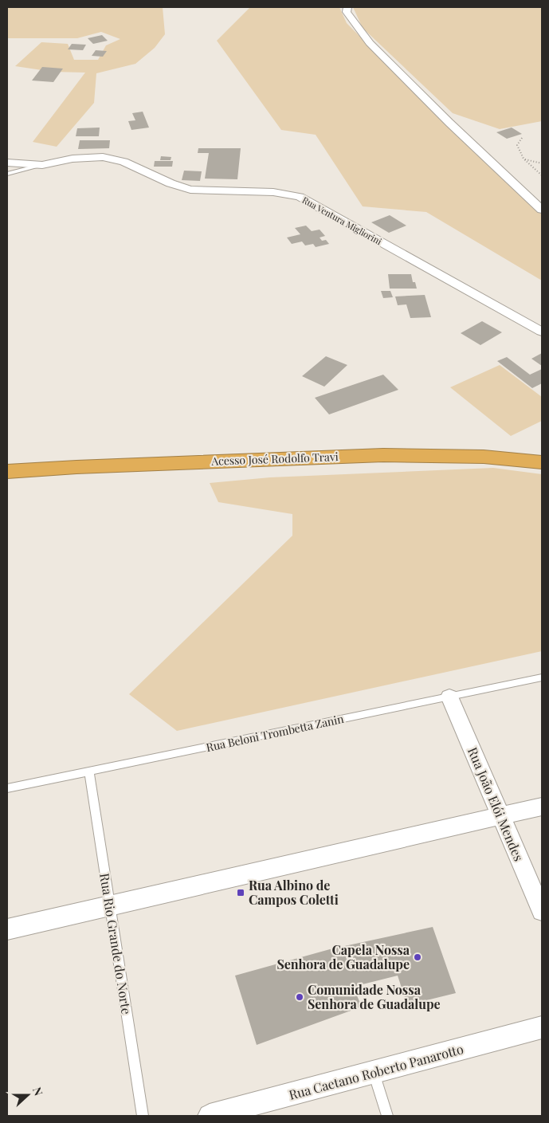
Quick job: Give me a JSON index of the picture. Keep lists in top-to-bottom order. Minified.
{"streets":{"highway":["Acesso José Rodolfo Travi"],"street":["Rua Ventura Migliorini","Rua João Elói Mendes","Rua Caetano Roberto Panarotto"],"lane":["Rua Beloni Trombetta Zanin","Rua Rio Grande do Norte"]},"crossings":[["Rua Beloni Trombetta Zanin","Rua João Elói Mendes"],["Rua Beloni Trombetta Zanin","Rua Rio Grande do Norte"]],"places":{"transit":["Rua Albino de Campos Coletti"],"other":["Capela Nossa Senhora de Guadalupe","Comunidade Nossa Senhora de Guadalupe"]},"north":"right"}
